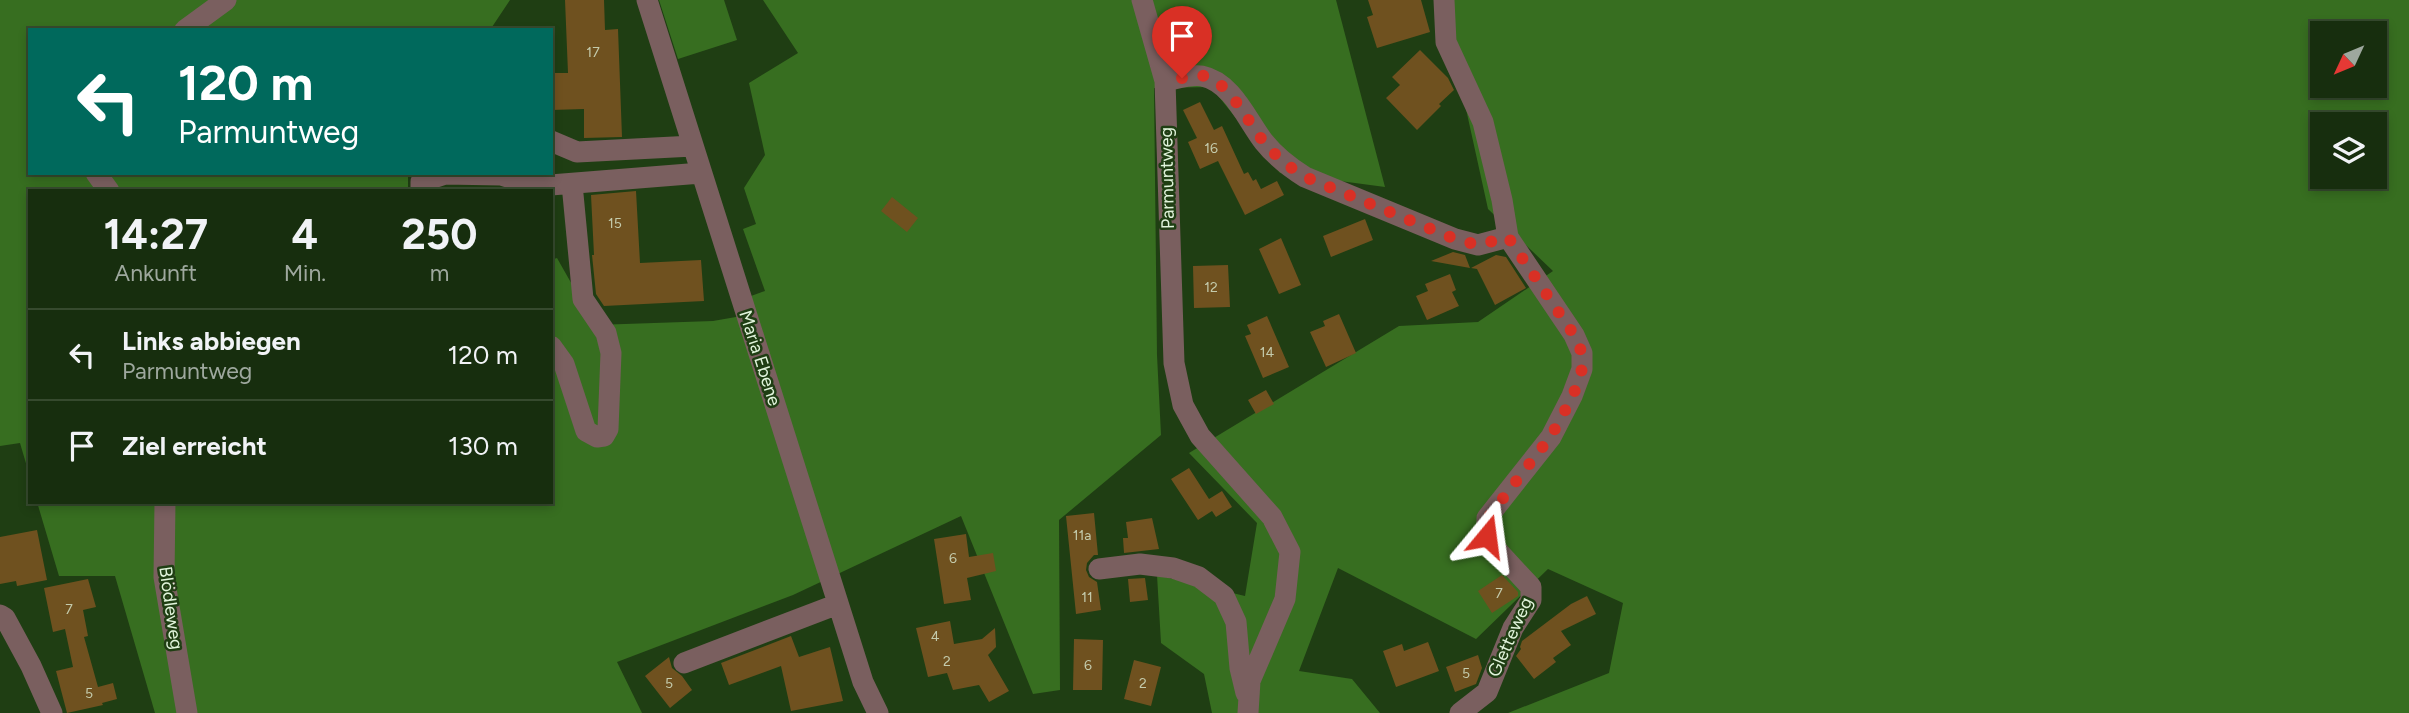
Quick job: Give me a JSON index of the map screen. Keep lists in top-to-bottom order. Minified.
{"streets":{"street":["Parmuntweg","Maria Ebene","Blödleweg","Gletteweg"]},"house_numbers":["17","16","15","12","14","11a","6","7","11","7","4","2","6","5","5","2","5"],"north":"bottom left","page":{"turn":["120 m","Parmuntweg"],"eta":["14:27","Ankunft","4","Min.","250","m"],"list":[{"name":"Links abbiegen","note":"Parmuntweg","value":"120 m"},{"name":"Ziel erreicht","value":"130 m"}]}}
